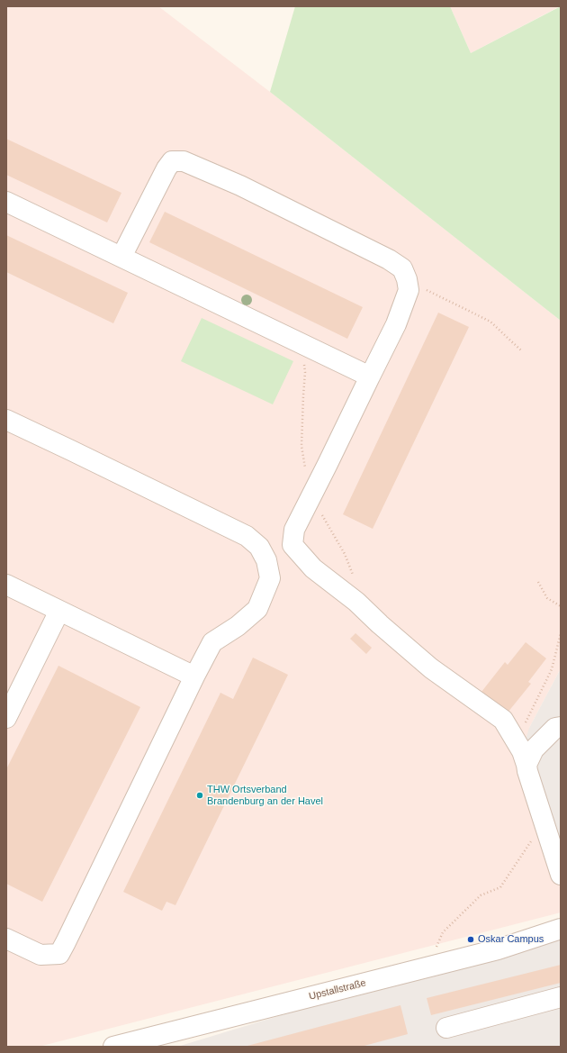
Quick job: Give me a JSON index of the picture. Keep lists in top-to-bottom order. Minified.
{"streets":{"street":["Upstallstraße"]},"places":["THW Ortsverband Brandenburg an der Havel","Oskar Campus"]}
